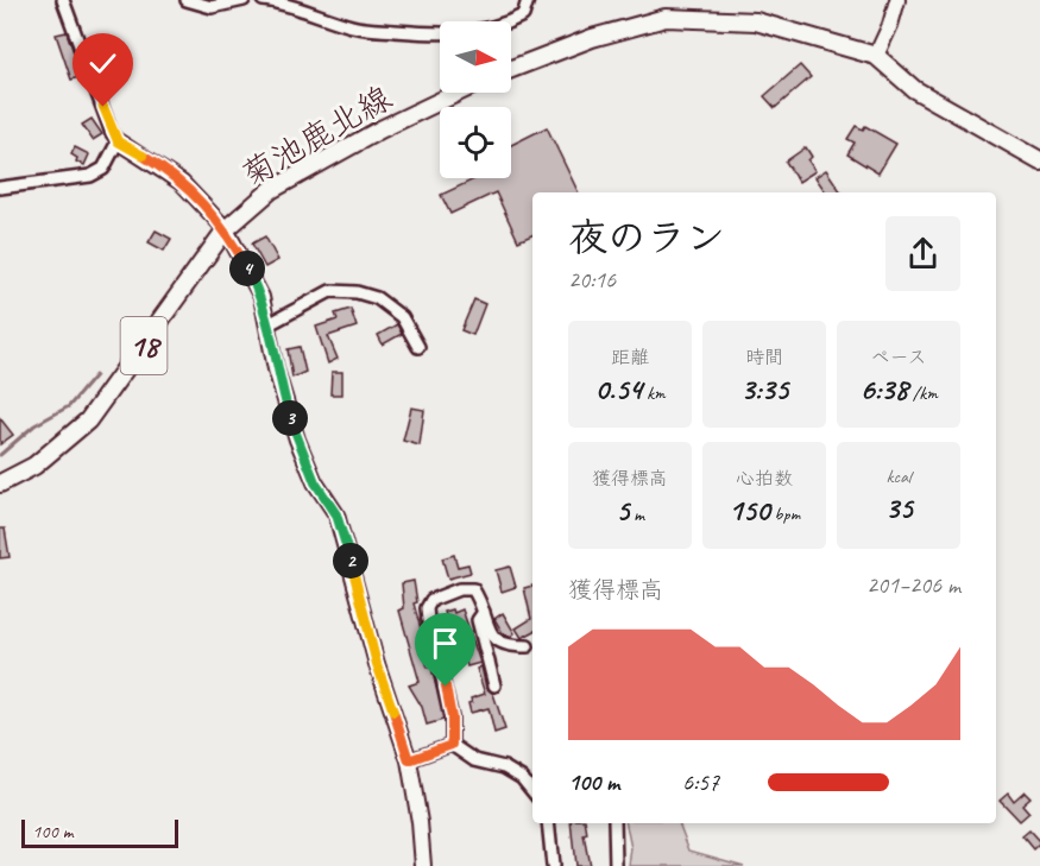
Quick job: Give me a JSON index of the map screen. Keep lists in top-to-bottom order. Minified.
{"streets":{"main road":["菊池鹿北線","18"]},"scale_bar":"100 m","north":"right","page":{"heading":["夜のラン","20:16"],"pins":["4","3","2"],"stats":[["距離","0.54 km"],["時間","3:35"],["ペース","6:38 /km"],["獲得標高","5 m"],["心拍数","150 bpm"],["kcal","35"]],"chart":["獲得標高","201–206 m"],"list":[{"name":"100 m","note":"6:57"}],"scale":"100 m"}}
